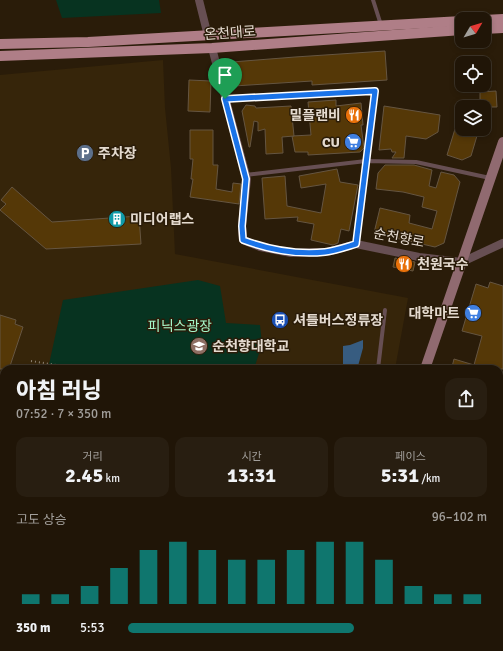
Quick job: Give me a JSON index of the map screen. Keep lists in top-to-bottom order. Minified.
{"streets":{"main road":["온천대로"],"street":["순천향로"]},"crossings":[["온천대로","순천향로"]],"parks":["피닉스광장"],"places":{"restaurant":["밀플랜비","천원국수"],"supermarket":["CU","대학마트"],"parking":["주차장"],"building":["미디어랩스"],"bus stop":["셔틀버스정류장"],"school or university":["순천향대학교"]},"north":"top right","page":{"heading":["아침 러닝","07:52 · 7 × 350 m"],"stats":[["거리","2.45 km"],["시간","13:31"],["페이스","5:31 /km"]],"chart":["고도 상승","96–102 m"],"list":[{"name":"350 m","note":"5:53"}]}}
